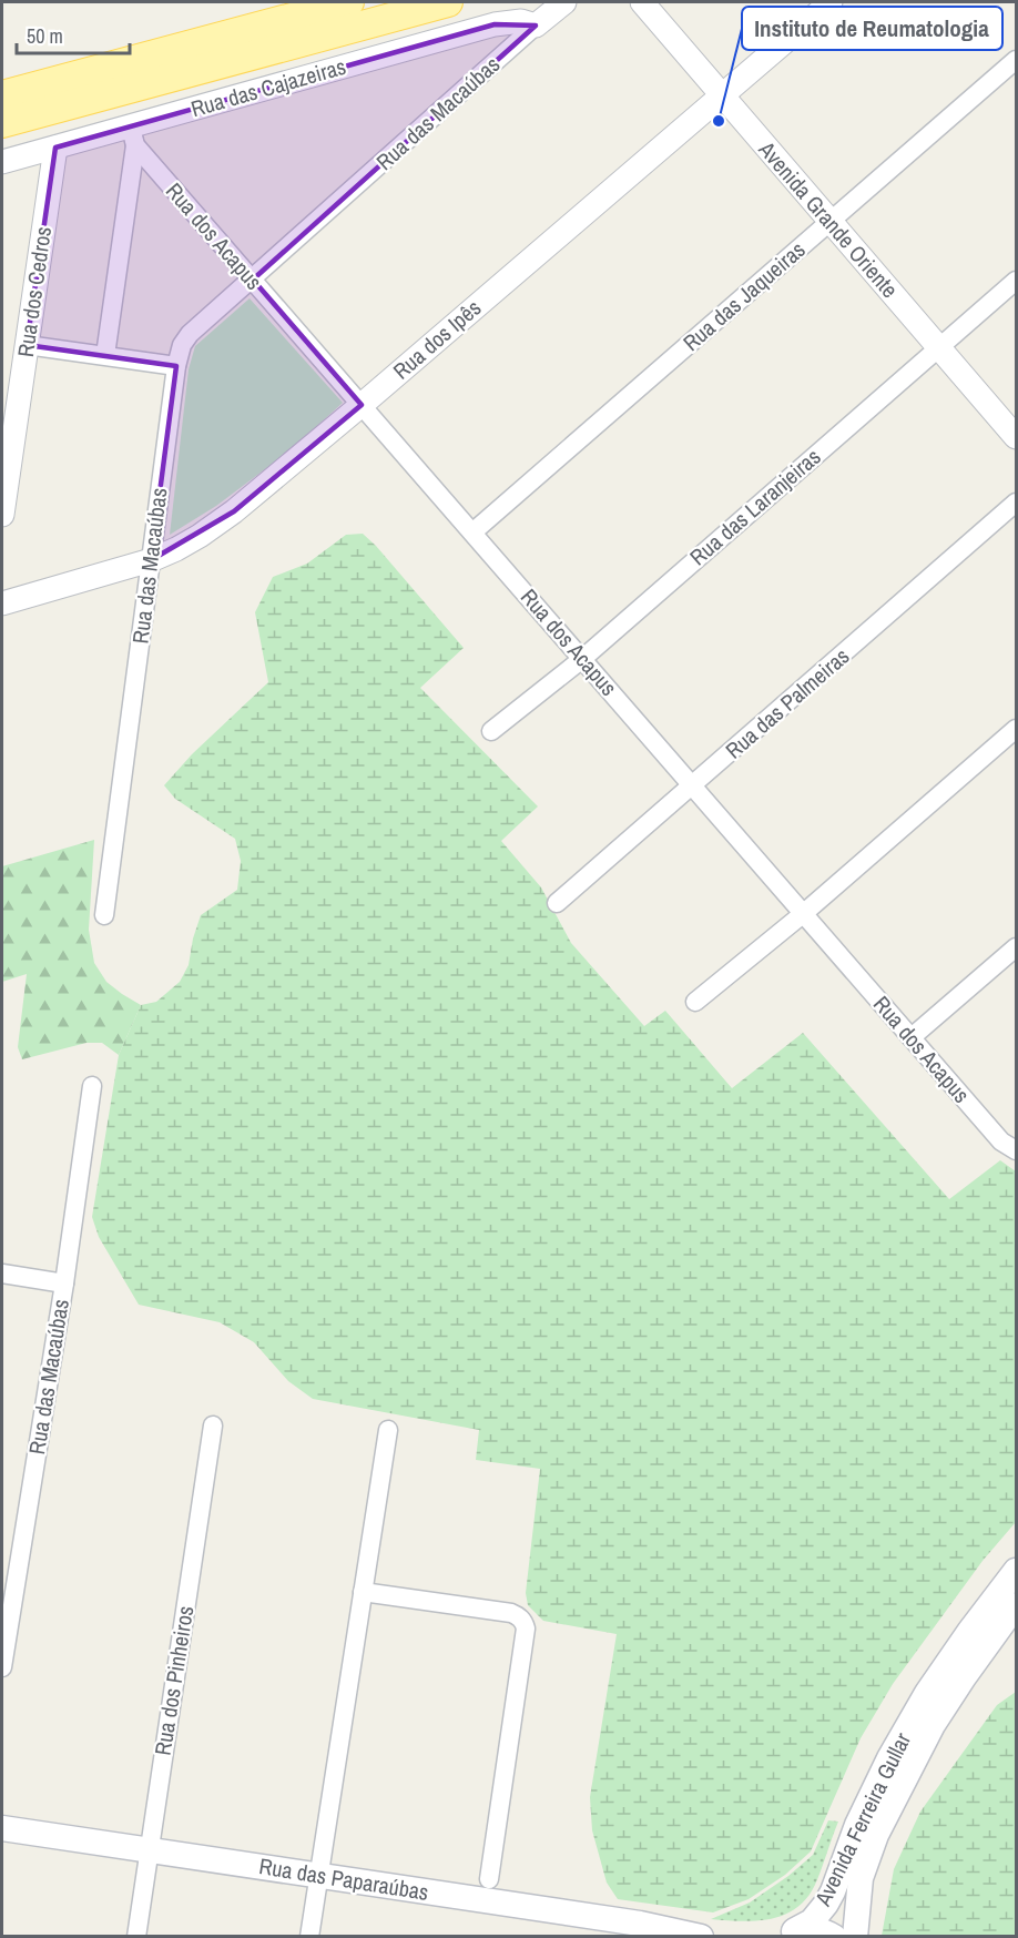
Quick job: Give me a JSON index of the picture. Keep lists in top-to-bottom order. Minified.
{"streets":{"main road":["Avenida Ferreira Gullar","Rua das Paparaúbas"],"street":["Rua das Cajazeiras","Rua das Macaúbas","Avenida Grande Oriente","Rua dos Acapus","Rua dos Cedros","Rua das Jaqueiras","Rua dos Ipês","Rua das Laranjeiras","Rua das Palmeiras","Rua dos Pinheiros"]},"crossings":[["Rua das Cajazeiras","Rua das Macaúbas"],["Rua das Cajazeiras","Rua dos Acapus"],["Rua das Cajazeiras","Rua dos Cedros"],["Rua das Macaúbas","Rua dos Acapus"],["Rua das Macaúbas","Rua dos Ipês"],["Avenida Grande Oriente","Rua das Jaqueiras"],["Avenida Grande Oriente","Rua dos Ipês"],["Avenida Grande Oriente","Rua das Laranjeiras"],["Rua dos Acapus","Rua das Jaqueiras"],["Rua dos Acapus","Rua dos Ipês"],["Rua dos Acapus","Rua das Laranjeiras"],["Rua dos Acapus","Rua das Palmeiras"],["Rua dos Pinheiros","Rua das Paparaúbas"]],"places":["Instituto de Reumatologia"],"scale_bar":"50 m"}
